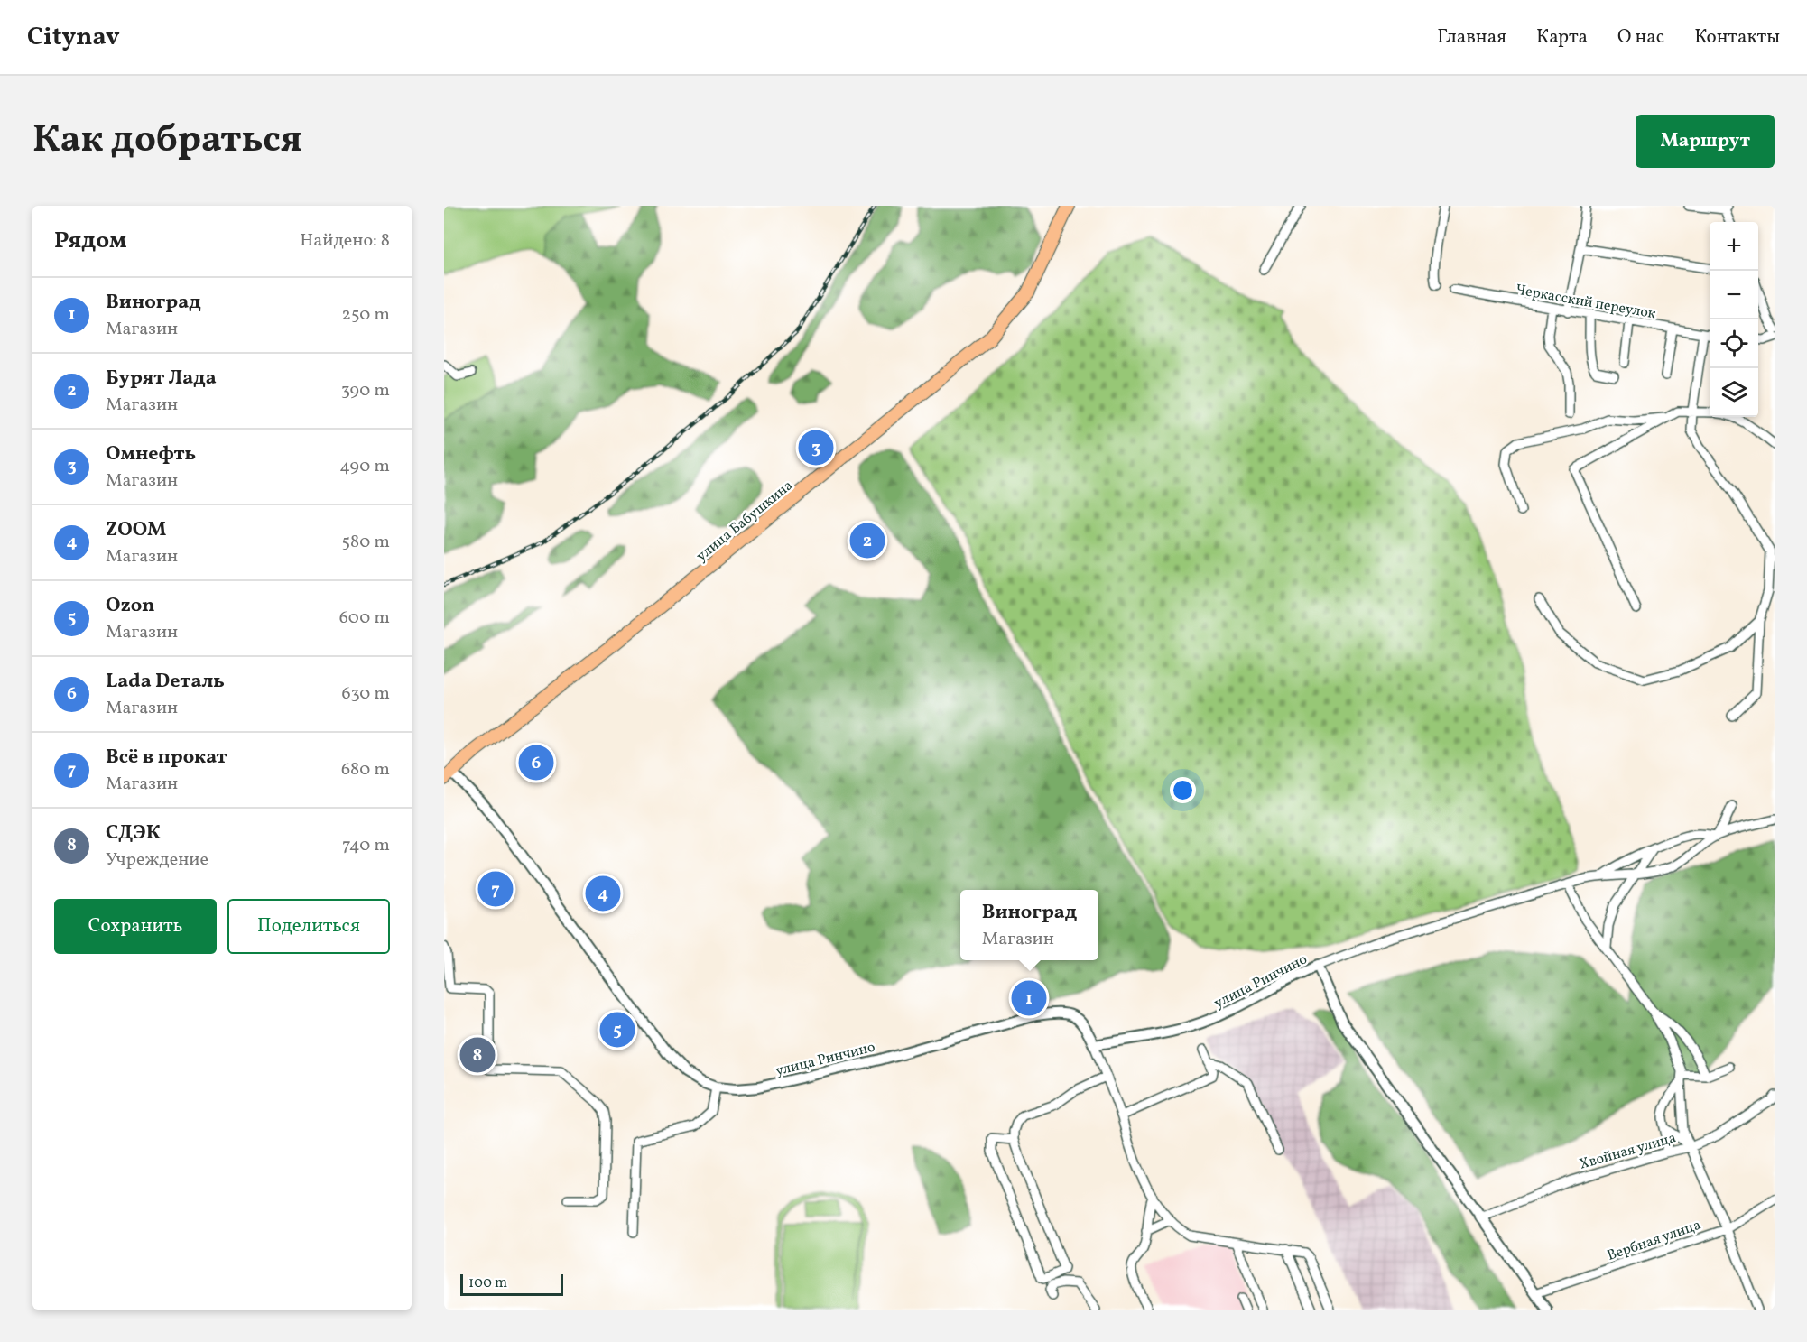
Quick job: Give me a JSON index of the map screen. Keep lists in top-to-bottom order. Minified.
{"streets":{"main road":["улица Бабушкина"],"street":["Черкасский переулок","улица Ринчино","Хвойная улица","Вербная улица"]},"crossings":[["улица Бабушкина","улица Ринчино"],["улица Ринчино","Хвойная улица"],["улица Ринчино","Вербная улица"]],"scale_bar":"100 m","page":{"header":"Citynav","nav":["Главная","Карта","О нас","Контакты"],"title":"Как добраться","buttons":["Маршрут",["Сохранить","Поделиться"]],"heading":["Рядом","Найдено: 8"],"map_buttons":["+","−"],"list":[{"mark":"1","name":"Виноград","note":"Магазин","value":"250 m"},{"mark":"2","name":"Бурят Лада","note":"Магазин","value":"390 m"},{"mark":"3","name":"Омнефть","note":"Магазин","value":"490 m"},{"mark":"4","name":"ZOOM","note":"Магазин","value":"580 m"},{"mark":"5","name":"Ozon","note":"Магазин","value":"600 m"},{"mark":"6","name":"Lada Dеталь","note":"Магазин","value":"630 m"},{"mark":"7","name":"Всё в прокат","note":"Магазин","value":"680 m"},{"mark":"8","name":"СДЭК","note":"Учреждение","value":"740 m"}],"pins":["3","2","6","7","4","1","5","8"],"popup":["Виноград","Магазин"],"scale":"100 m"}}
